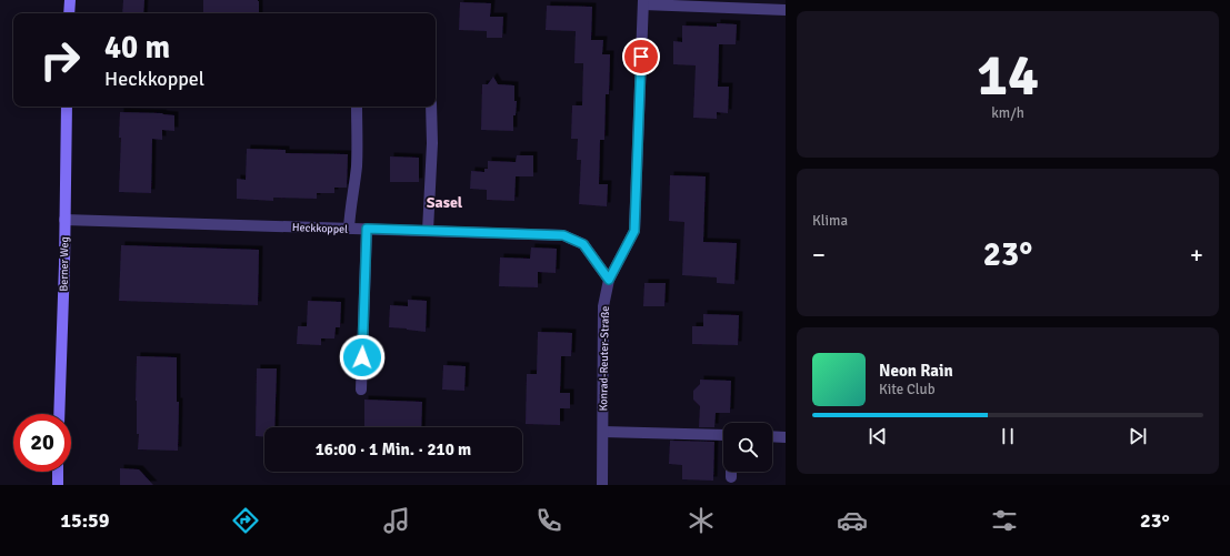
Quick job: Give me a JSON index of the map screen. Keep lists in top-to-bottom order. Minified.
{"streets":{"street":["Heckkoppel","Berner Weg","Konrad-Reuter-Straße"]},"crossings":[["Heckkoppel","Berner Weg"],["Heckkoppel","Konrad-Reuter-Straße"]],"districts":["Sasel"],"page":{"tile":[["14","km/h"],"Klima"],"turn":["40 m","Heckkoppel"],"heat":["−","23°","+"],"song":["Neon Rain","Kite Club"],"limit":"20","trip":"16:00 · 1 Min. · 210 m","tabs":["15:59","23°"]}}
